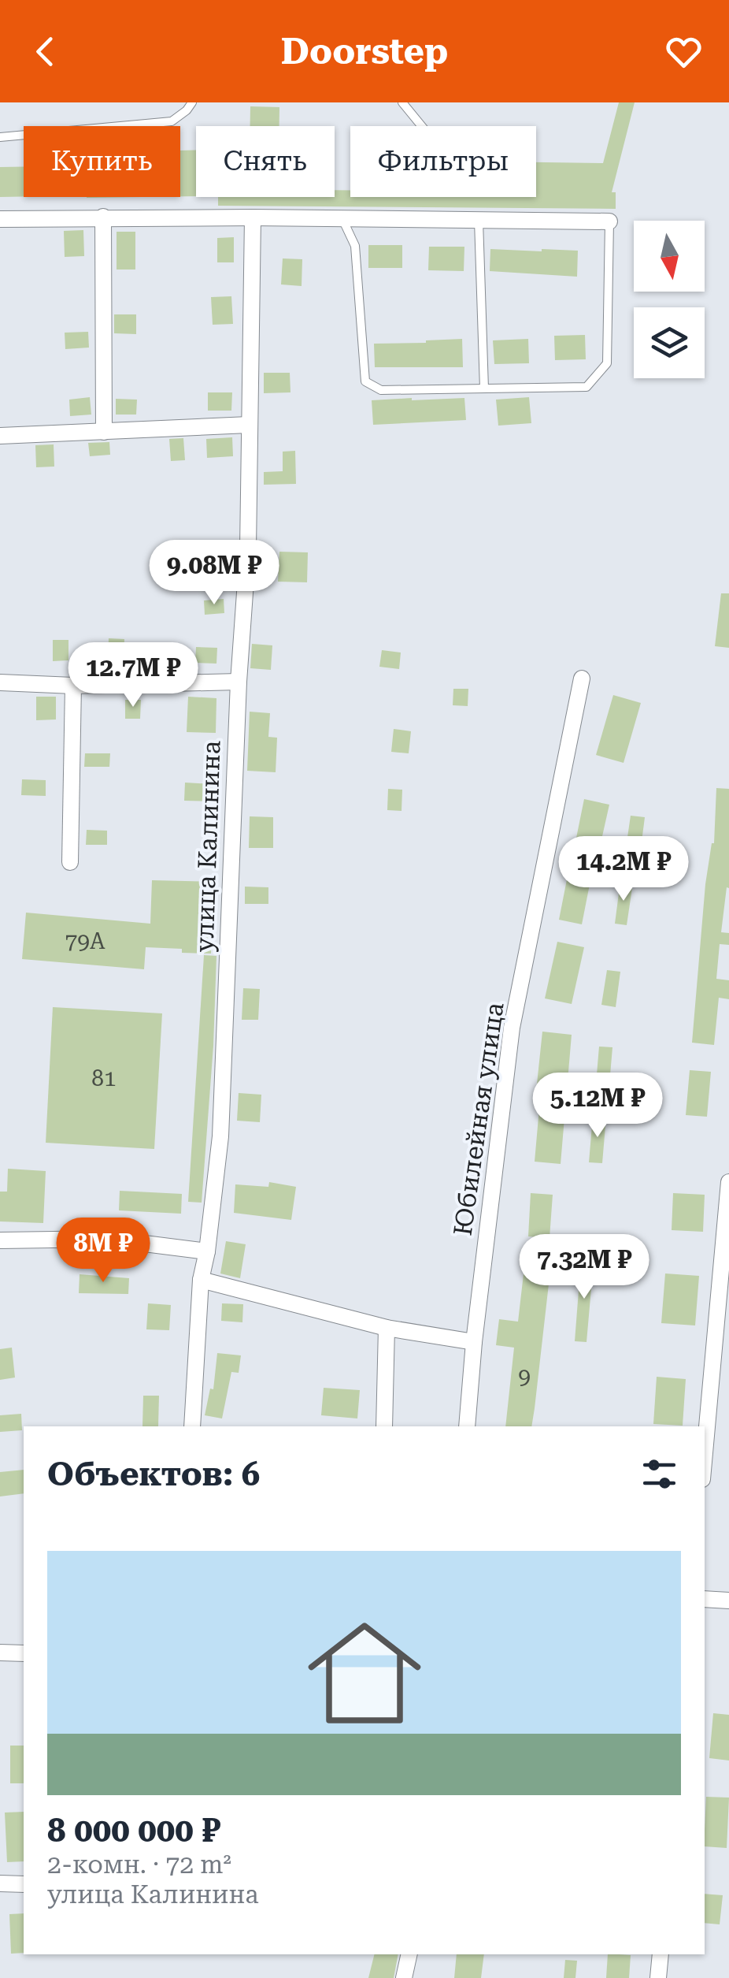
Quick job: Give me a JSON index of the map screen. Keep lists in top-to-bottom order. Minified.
{"streets":{"street":["улица Калинина","Юбилейная улица"]},"house_numbers":["79А","81","9"],"north":"bottom","page":{"header":"Doorstep","chip":["Купить","Снять","Фильтры"],"price":["9.08M ₽","12.7M ₽","14.2M ₽","5.12M ₽","8M ₽","7.32M ₽"],"heading":"Объектов: 6","list":[{"name":"8 000 000 ₽","note":"2-комн. · 72 m² · улица Калинина"}]}}
